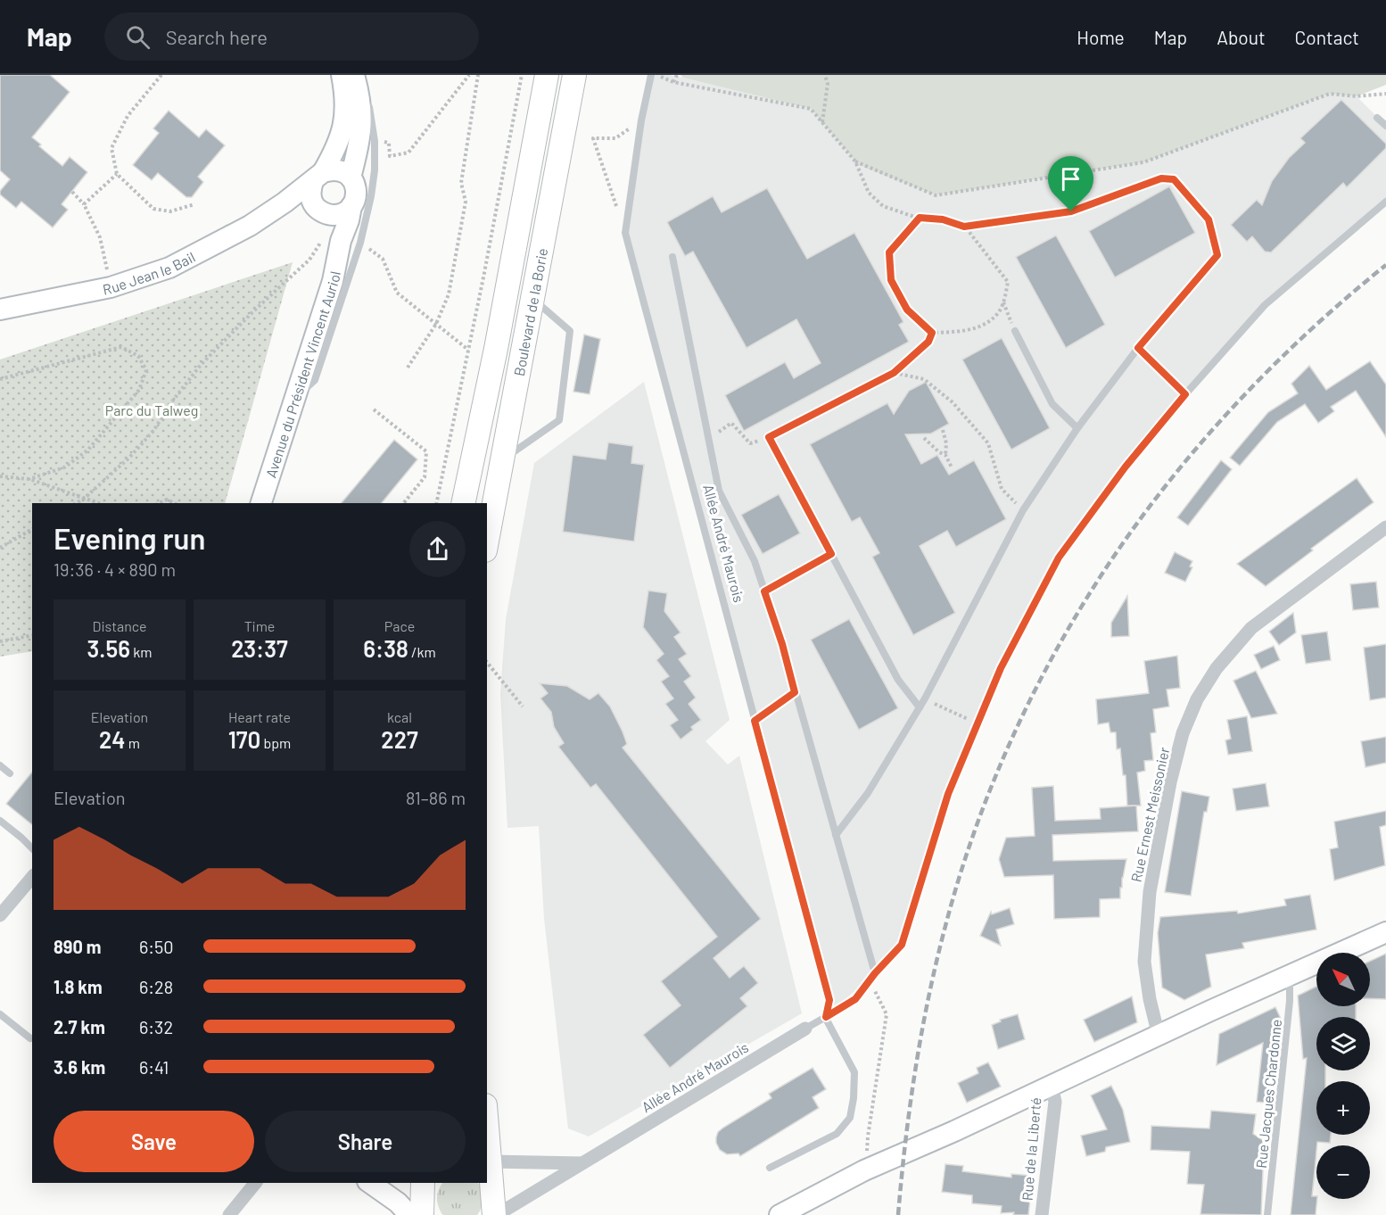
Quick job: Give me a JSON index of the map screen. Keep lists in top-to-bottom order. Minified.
{"streets":{"main road":["Boulevard de la Borie"],"street":["Rue Jean le Bail","Avenue du Président Vincent Auriol","Allée André Maurois","Rue Ernest Meissonier","Rue de la Liberté"],"lane":["Rue Jacques Chardonne"]},"crossings":[["Rue Jean le Bail","Avenue du Président Vincent Auriol"]],"parks":["Parc du Talweg"],"north":"top left","page":{"header":"Map","search":"Search here","nav":["Home","Map","About","Contact"],"heading":["Evening run","19:36 · 4 × 890 m"],"stats":[["Distance","3.56 km"],["Time","23:37"],["Pace","6:38 /km"],["Elevation","24 m"],["Heart rate","170 bpm"],["kcal","227"]],"chart":["Elevation","81–86 m"],"list":[{"name":"890 m","note":"6:50"},{"name":"1.8 km","note":"6:28"},{"name":"2.7 km","note":"6:32"},{"name":"3.6 km","note":"6:41"}],"map_buttons":["+","−"],"buttons":["Save","Share"]}}
